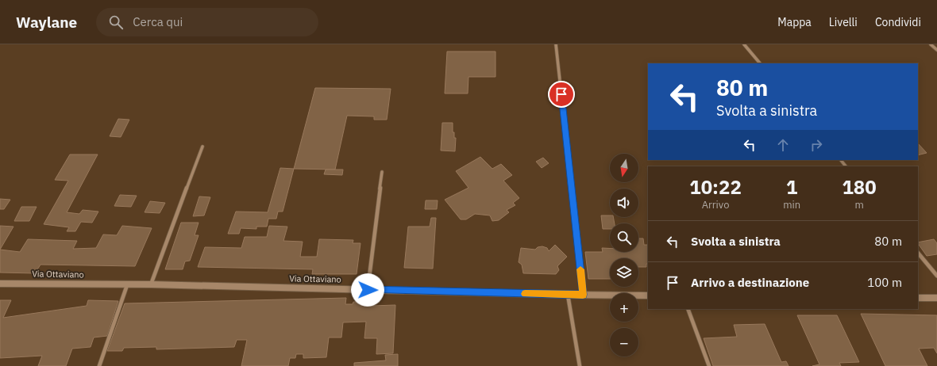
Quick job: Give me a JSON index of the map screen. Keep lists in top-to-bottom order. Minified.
{"streets":{"main road":["Via Ottaviano"]},"north":"bottom","page":{"header":"Waylane","search":"Cerca qui","nav":["Mappa","Livelli","Condividi"],"turn":["80 m","Svolta a sinistra"],"map_buttons":["+","−"],"eta":["10:22","Arrivo","1","min","180","m"],"list":[{"name":"Svolta a sinistra","value":"80 m"},{"name":"Arrivo a destinazione","value":"100 m"}]}}
